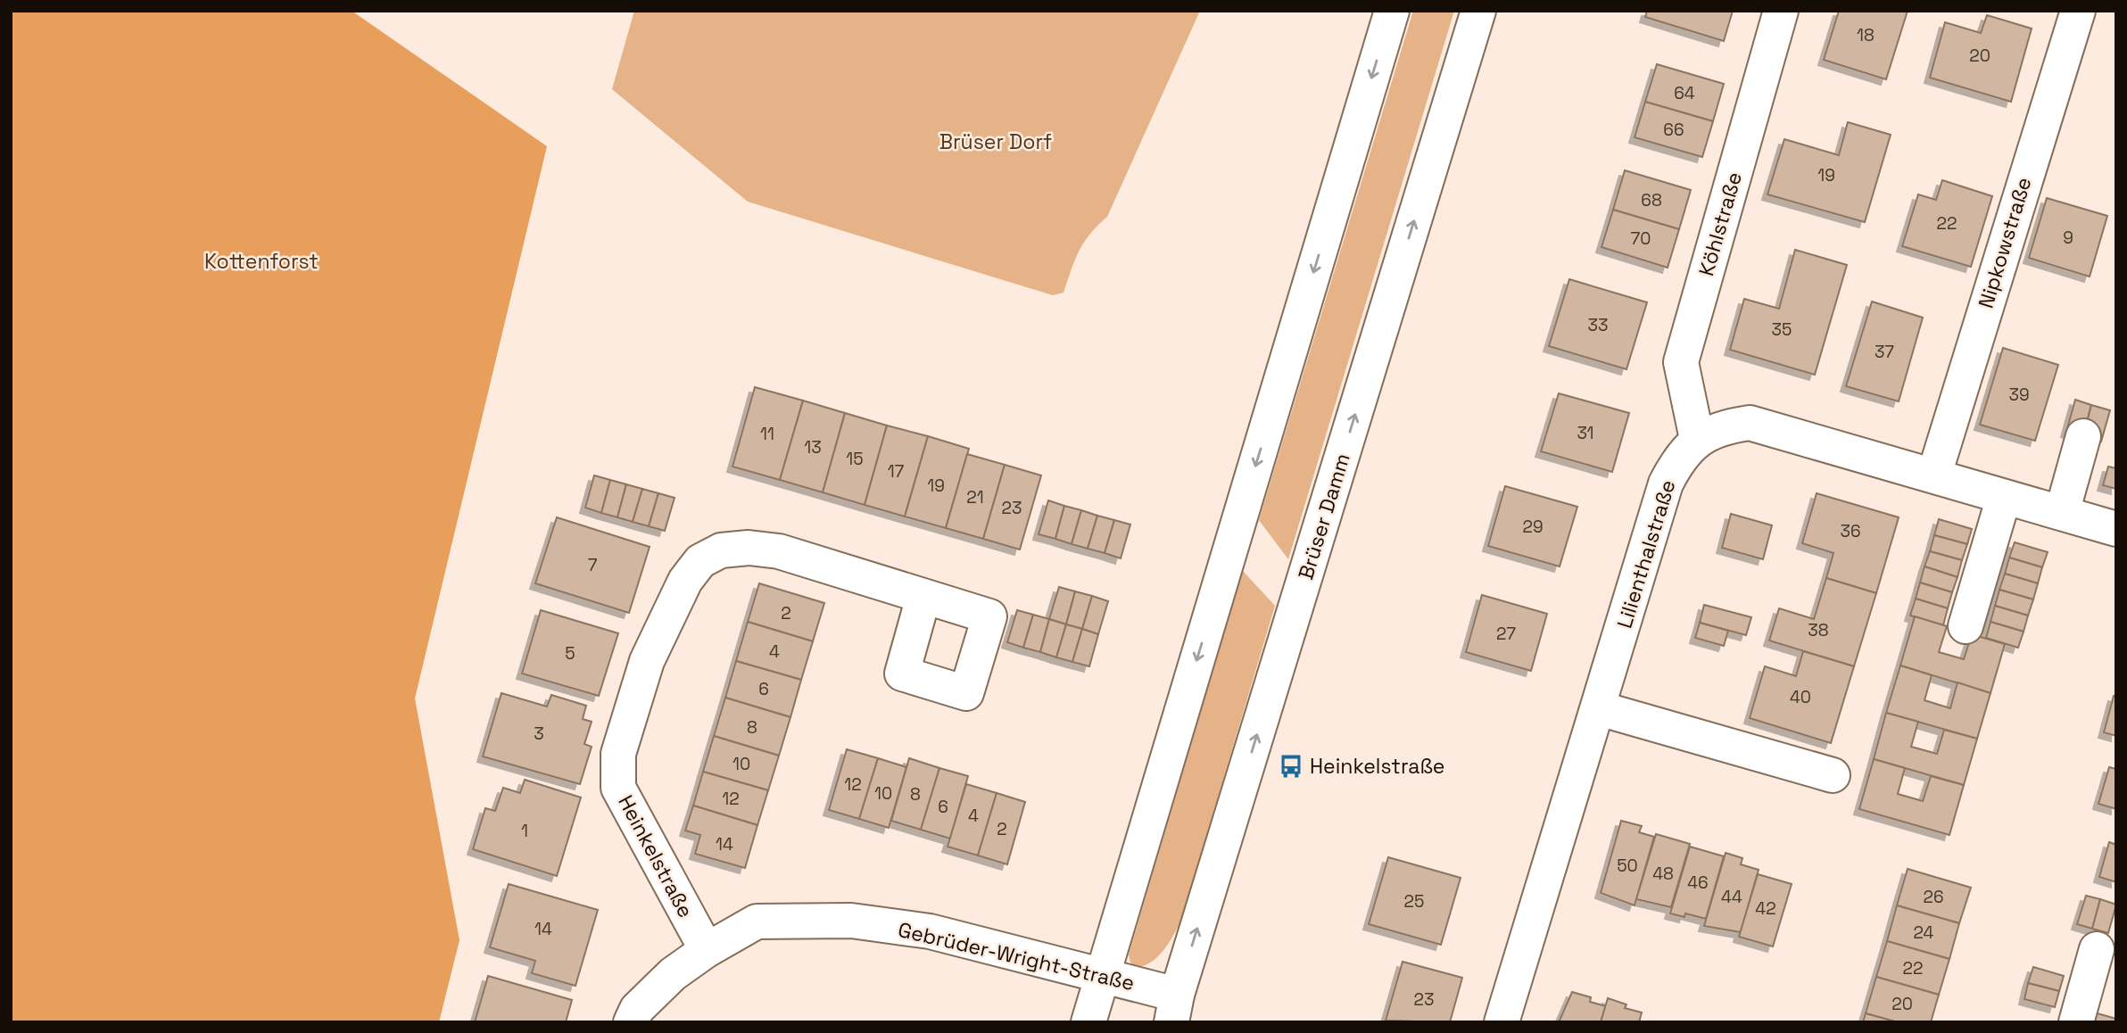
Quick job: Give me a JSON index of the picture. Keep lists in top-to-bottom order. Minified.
{"streets":{"street":["Köhlstraße","Nipkowstraße","Brüser Damm","Lilienthalstraße","Heinkelstraße","Gebrüder-Wright-Straße"]},"crossings":[["Köhlstraße","Lilienthalstraße"],["Nipkowstraße","Lilienthalstraße"],["Brüser Damm","Gebrüder-Wright-Straße"],["Heinkelstraße","Gebrüder-Wright-Straße"]],"parks":["Brüser Dorf","Kottenforst"],"places":{"bus stop":["Heinkelstraße"]},"house_numbers":["18","20","64","66","19","68","22","9","70","33","35","37","39","31","11","13","15","17","19","21","23","29","36","7","2","38","27","4","5","6","40","8","3","10","12","10","8","12","6","4","2","1","14","50","48","46","44","26","25","42","14","24","22","23","20"]}
